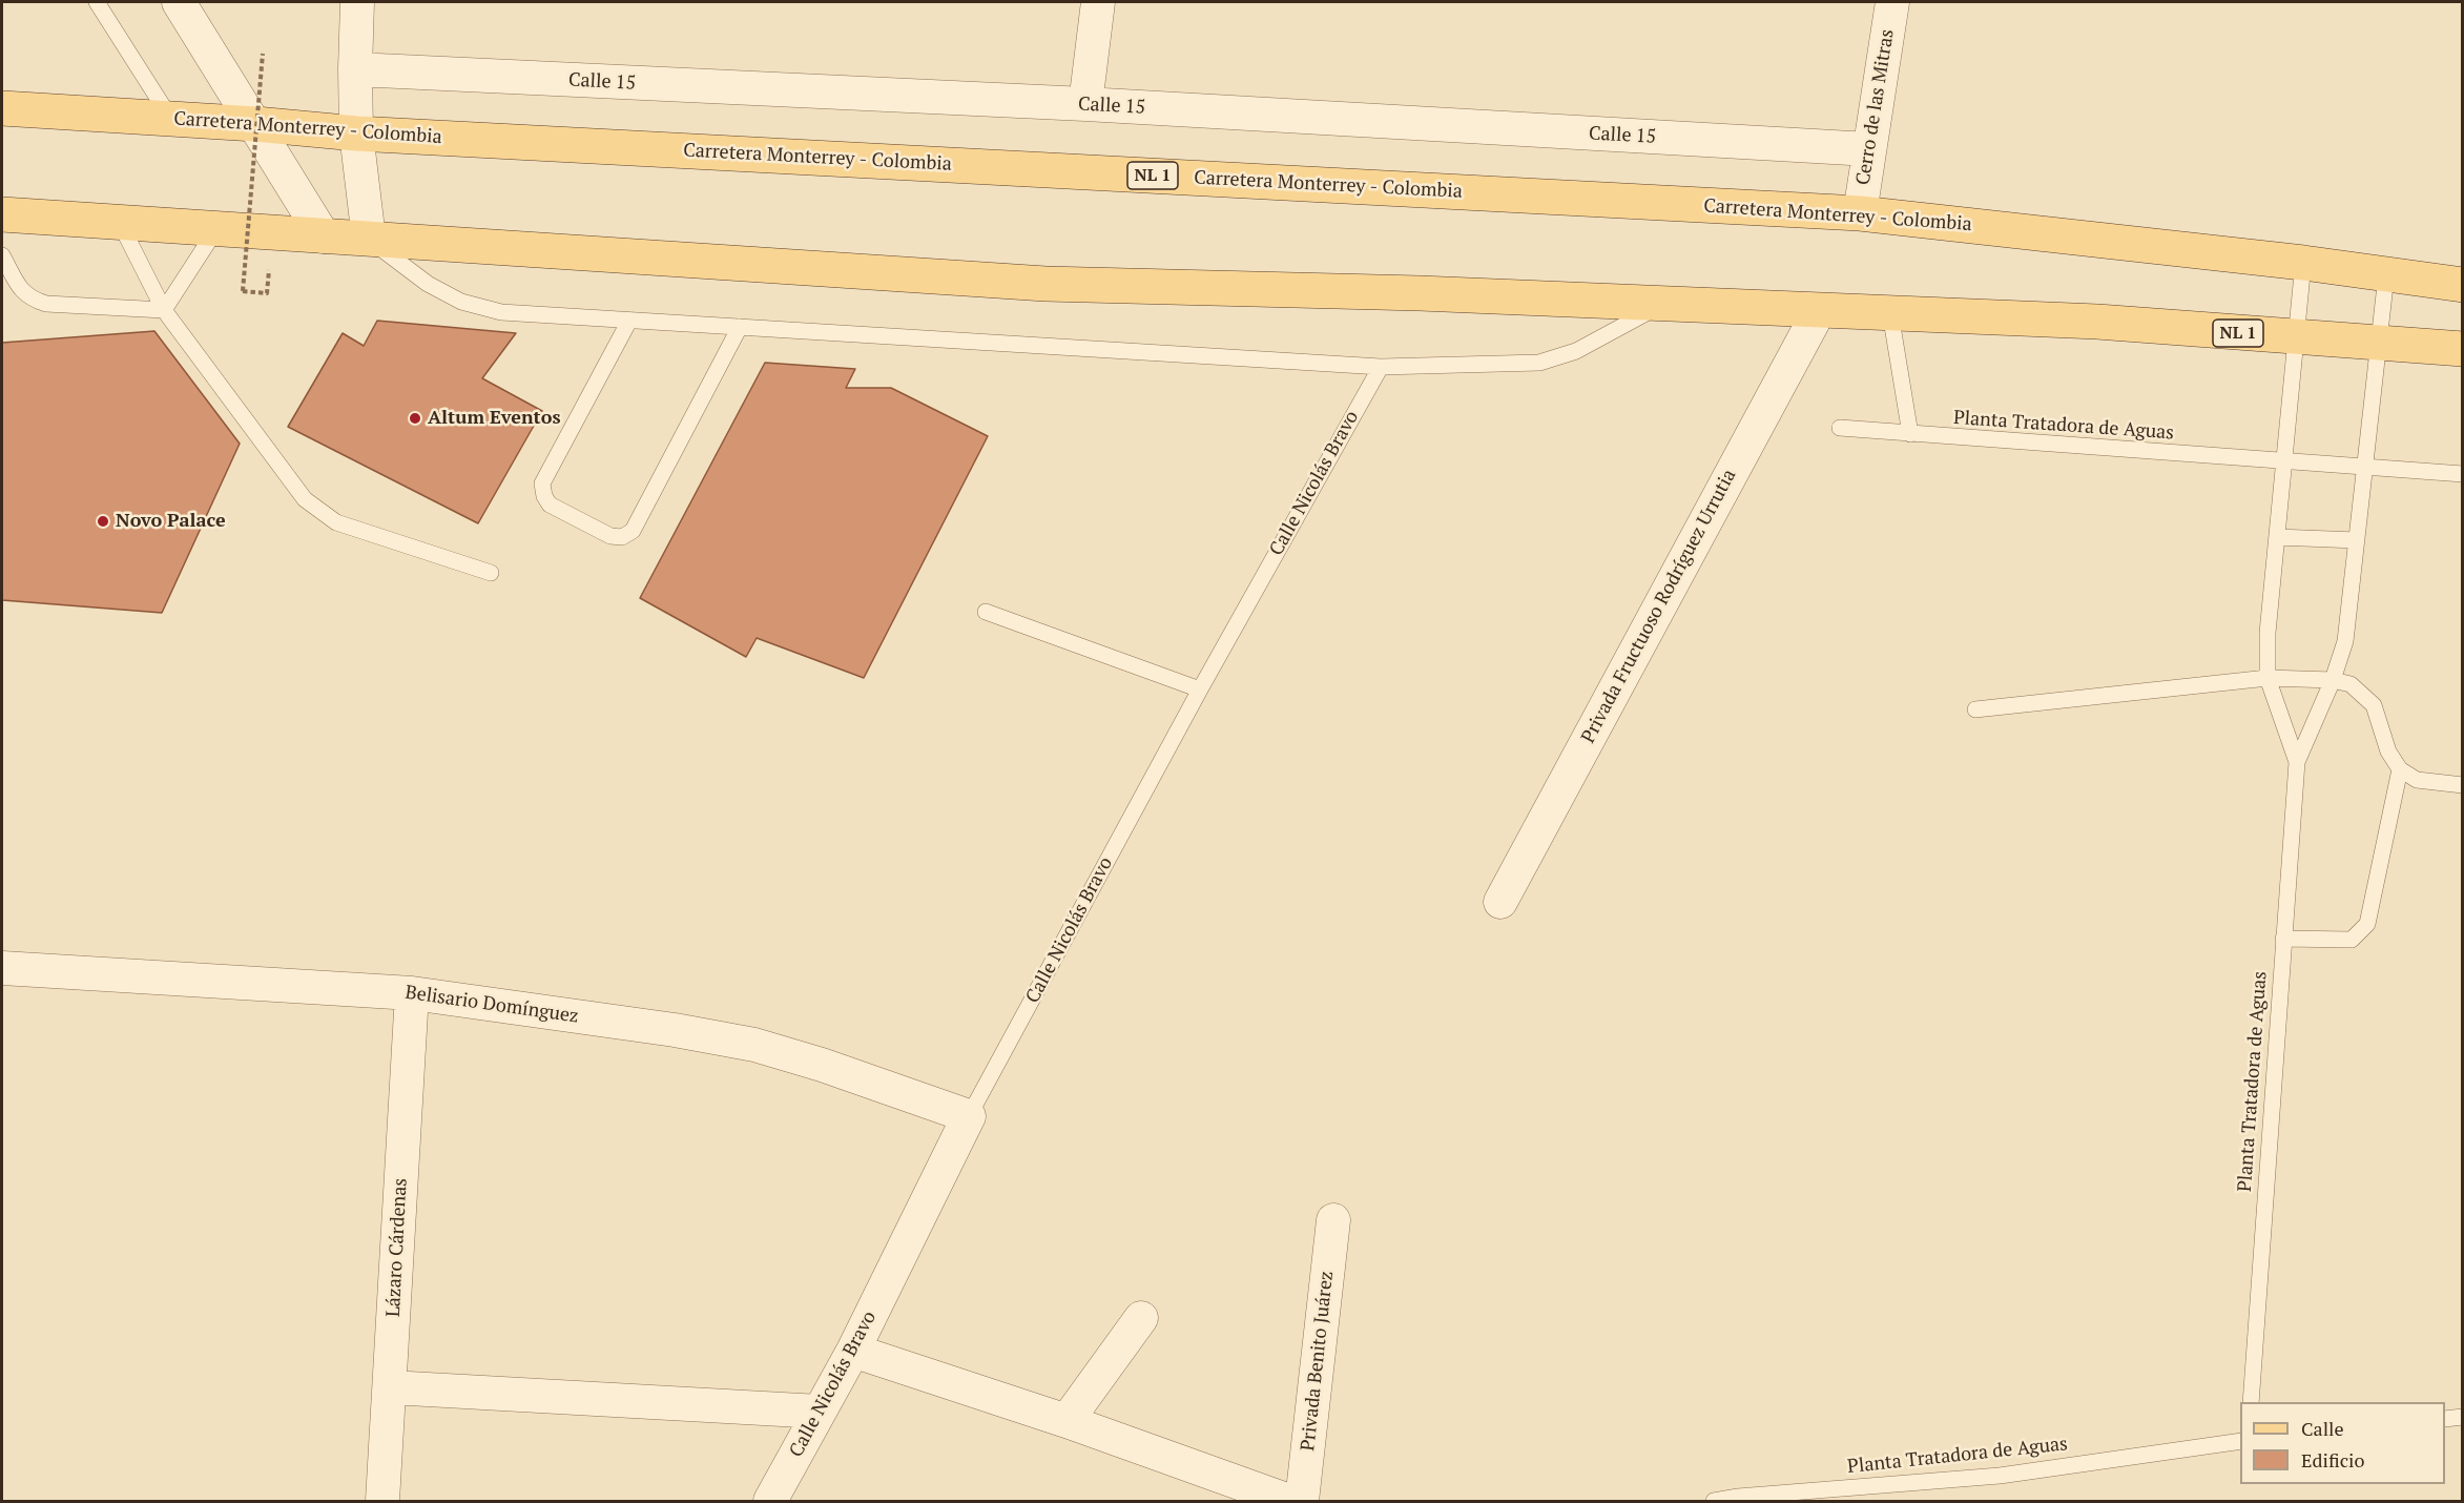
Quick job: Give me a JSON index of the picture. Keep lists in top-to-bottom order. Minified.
{"streets":{"main road":["Carretera Monterrey - Colombia","NL 1"],"street":["Calle 15","Cerro de las Mitras","Calle Nicolás Bravo","Privada Fructuoso Rodríguez Urrutia","Belisario Domínguez","Lázaro Cárdenas","Privada Benito Juárez"],"lane":["Planta Tratadora de Aguas"]},"crossings":[["Calle 15","Cerro de las Mitras"],["Cerro de las Mitras","Carretera Monterrey - Colombia"],["Carretera Monterrey - Colombia","Planta Tratadora de Aguas"],["NL 1","Planta Tratadora de Aguas"],["NL 1","Privada Fructuoso Rodríguez Urrutia"],["Calle Nicolás Bravo","Belisario Domínguez"],["Belisario Domínguez","Lázaro Cárdenas"]],"places":["Altum Eventos","Novo Palace"],"legend":["Calle","Edificio"]}
